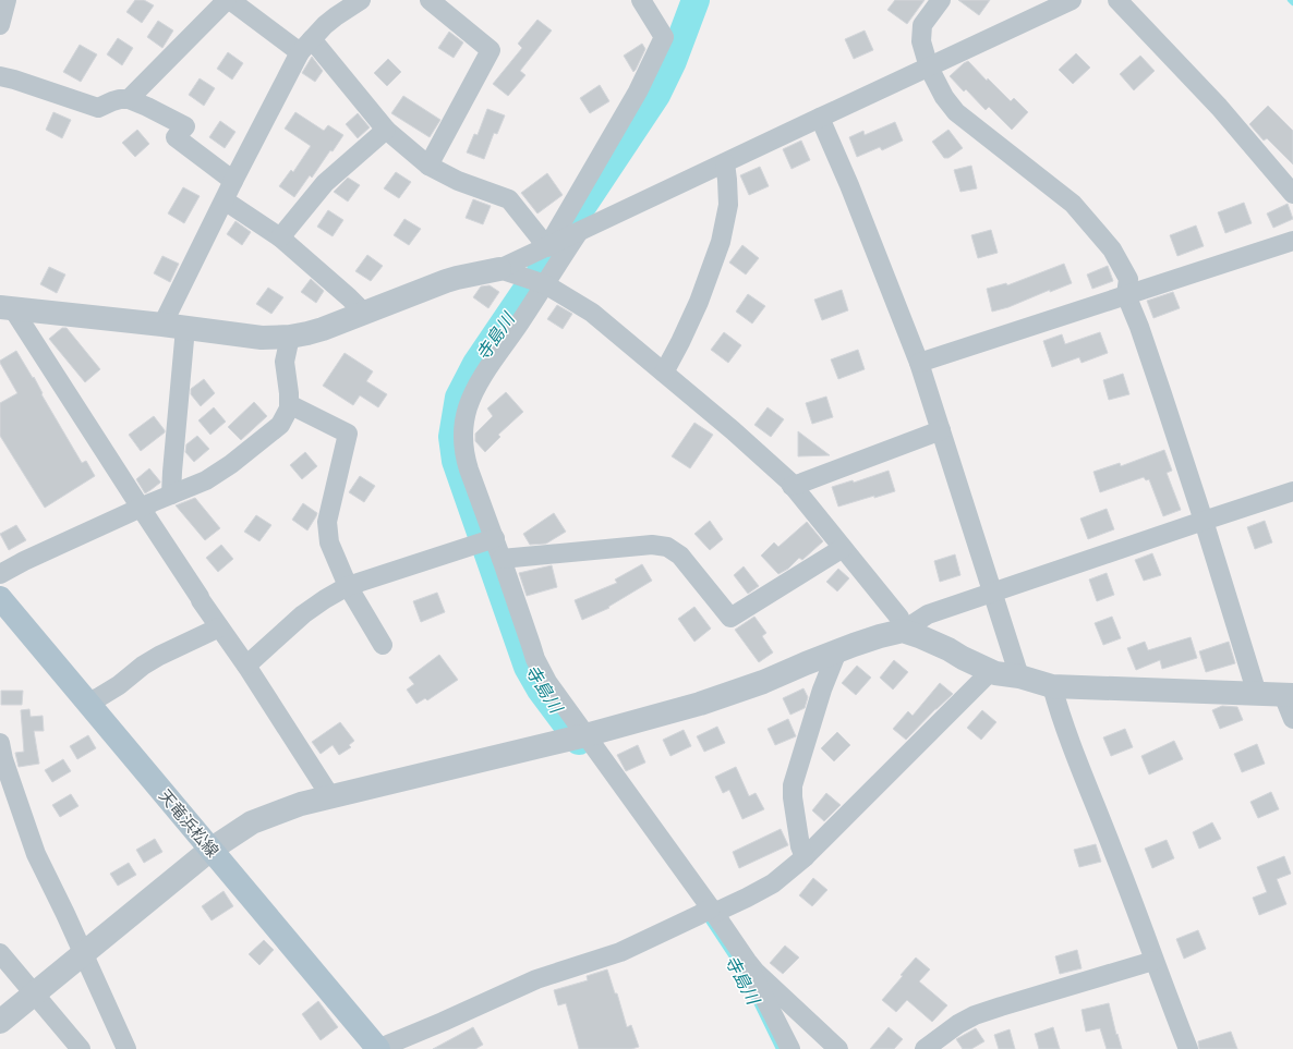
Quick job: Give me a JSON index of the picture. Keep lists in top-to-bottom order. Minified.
{"streets":{"main road":["天竜浜松線"]},"water":["寺島川"]}
